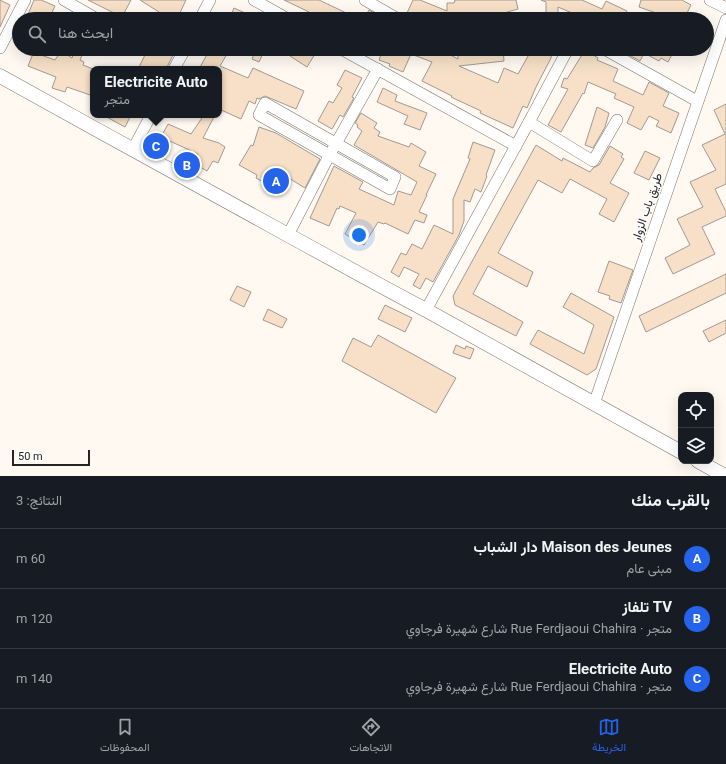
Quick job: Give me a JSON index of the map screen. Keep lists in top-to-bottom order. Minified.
{"streets":{"street":["طريق باب الزوار"]},"scale_bar":"50 m","page":{"search":"ابحث هنا","popup":["Electricite Auto","متجر"],"pins":["C","B","A"],"scale":"50 m","heading":["بالقرب منك","النتائج: 3"],"list":[{"mark":"A","name":"Maison des Jeunes دار الشباب","note":"مبنى عام","value":"60 m"},{"mark":"B","name":"TV تلفاز","note":"متجر · Rue Ferdjaoui Chahira شارع شهيرة فرجاوي","value":"120 m"},{"mark":"C","name":"Electricite Auto","note":"متجر · Rue Ferdjaoui Chahira شارع شهيرة فرجاوي","value":"140 m"}],"nav":["الخريطة","الاتجاهات","المحفوظات"]}}
